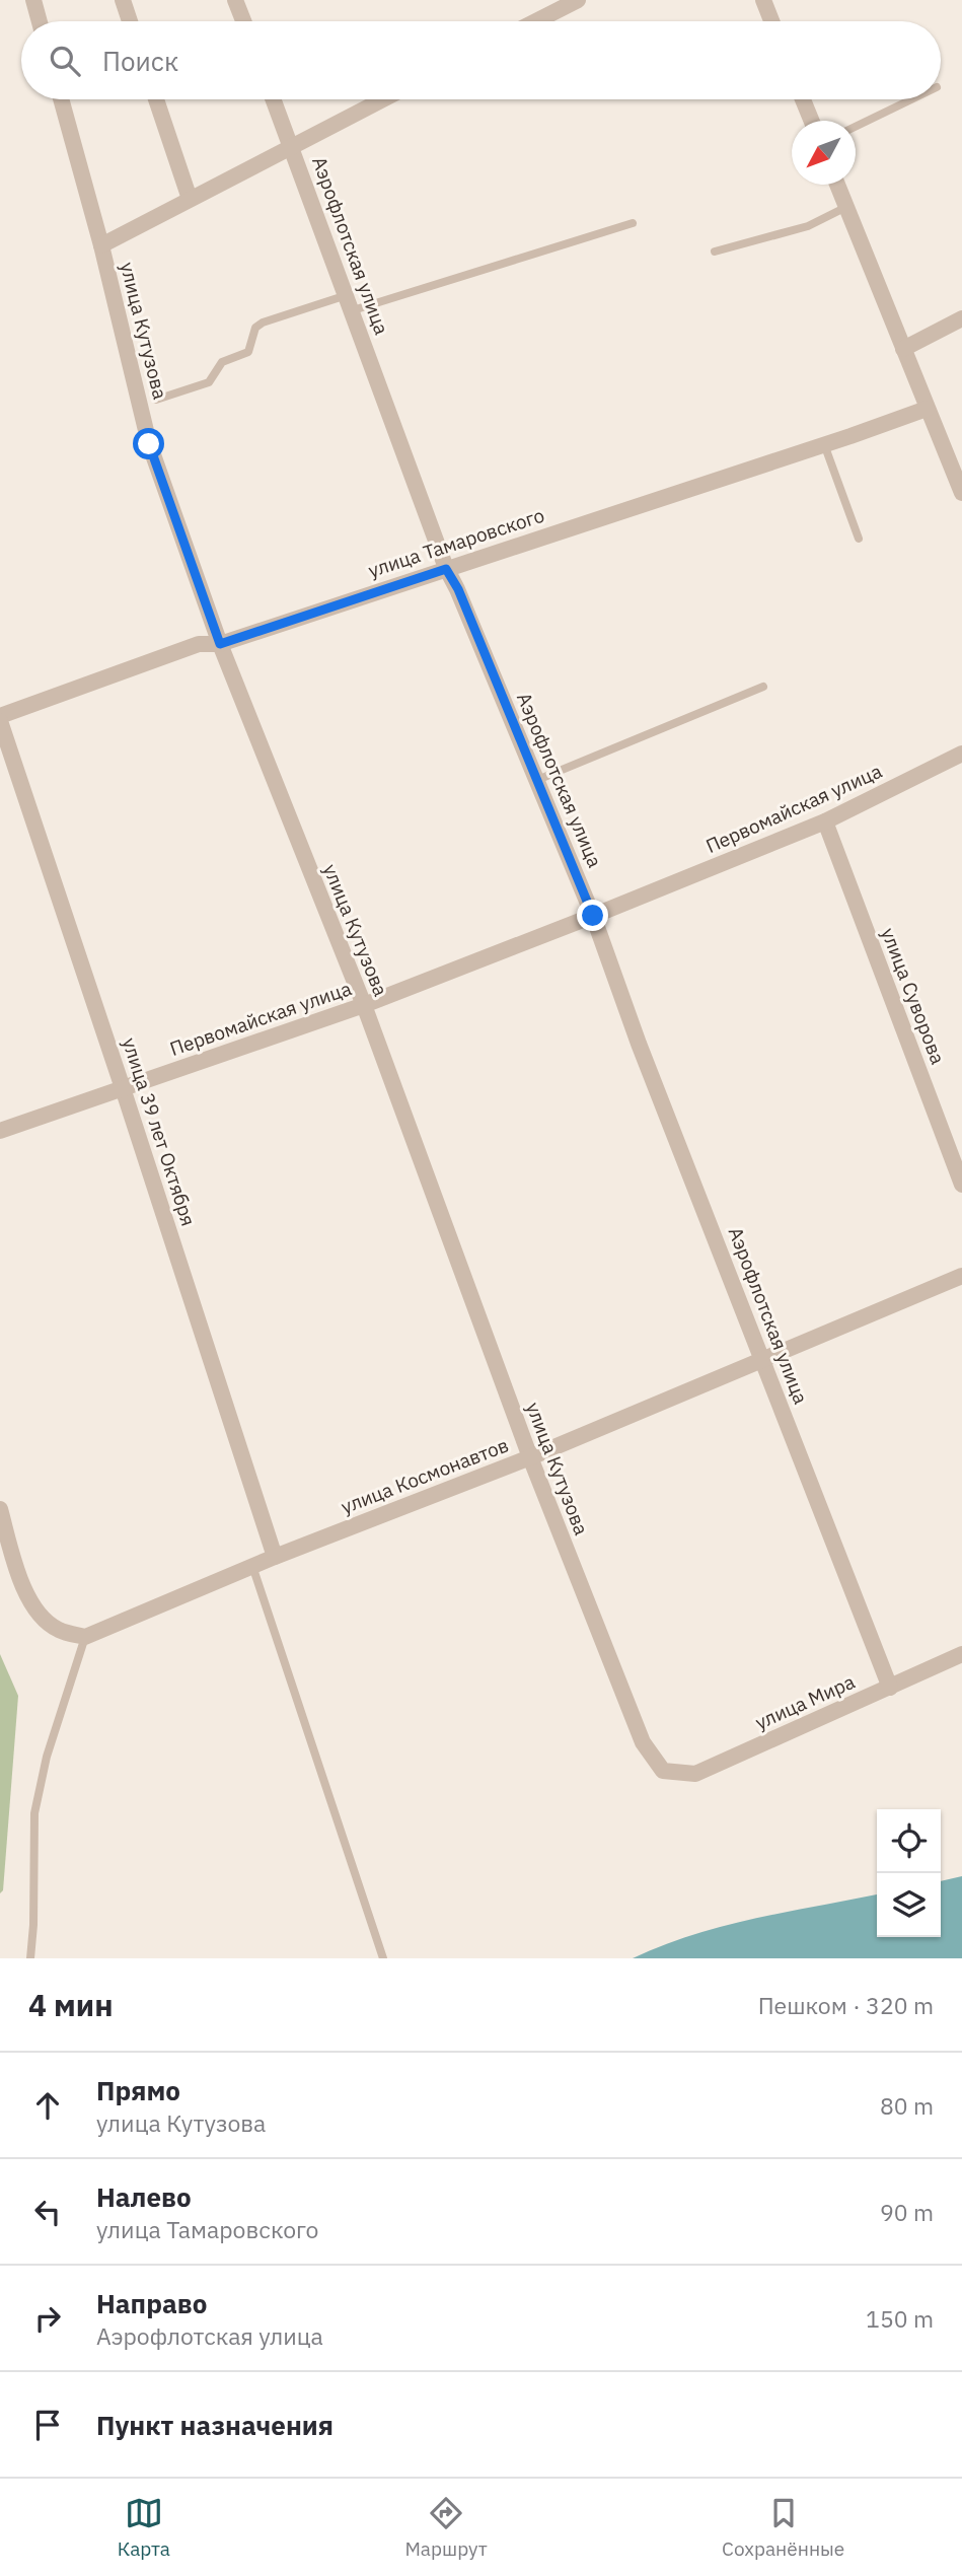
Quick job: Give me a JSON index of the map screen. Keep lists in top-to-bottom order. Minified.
{"streets":{"street":["Аэрофлотская улица","улица Кутузова","улица Тамаровского","Первомайская улица","улица Суворова","улица 39 лет Октября","улица Космонавтов","улица Мира"]},"crossings":[["Аэрофлотская улица","улица Тамаровского"],["Аэрофлотская улица","Первомайская улица"],["Аэрофлотская улица","улица Космонавтов"],["Аэрофлотская улица","улица Мира"],["улица Кутузова","улица Тамаровского"],["улица Кутузова","Первомайская улица"],["улица Кутузова","улица Космонавтов"],["улица Кутузова","улица Мира"],["улица Тамаровского","улица 39 лет Октября"],["Первомайская улица","улица Суворова"],["Первомайская улица","улица 39 лет Октября"],["улица 39 лет Октября","улица Космонавтов"]],"north":"bottom left","page":{"search":"Поиск","heading":["4 мин","Пешком · 320 m"],"list":[["Прямо","улица Кутузова","80 m"],["Налево","улица Тамаровского","90 m"],["Направо","Аэрофлотская улица","150 m"],"Пункт назначения"],"nav":["Карта","Маршрут","Сохранённые"]}}
